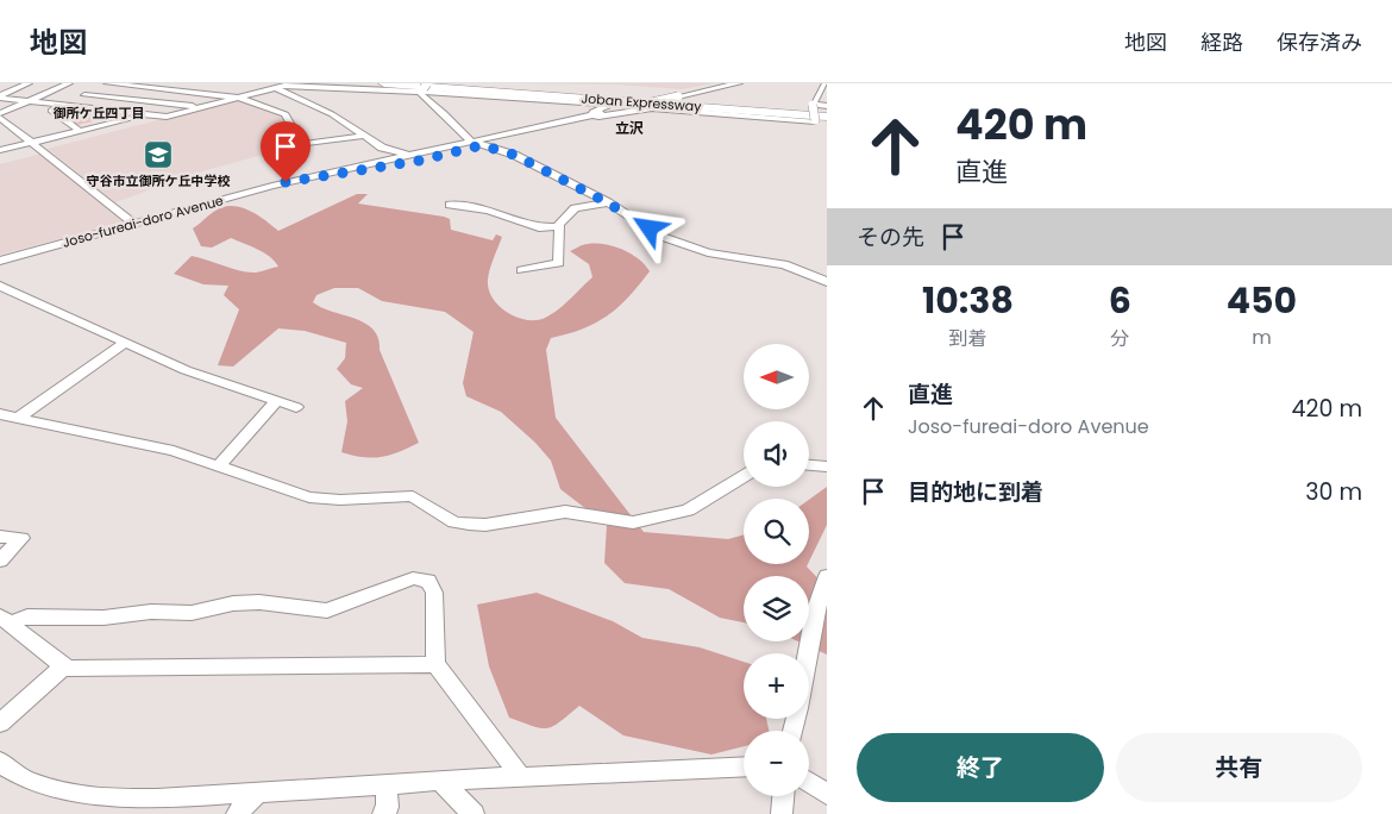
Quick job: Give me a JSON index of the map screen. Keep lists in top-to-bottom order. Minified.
{"streets":{"highway":["Joban Expressway"],"street":["Joso-fureai-doro Avenue"]},"districts":["御所ケ丘四丁目","立沢"],"places":{"school or university":["守谷市立御所ケ丘中学校"]},"north":"left","page":{"header":"地図","nav":["地図","経路","保存済み"],"turn":["420 m","直進"],"then":"その先","eta":["10:38","到着","6","分","450","m"],"map_buttons":["+","−"],"list":[{"name":"直進","note":"Joso-fureai-doro Avenue","value":"420 m"},{"name":"目的地に到着","value":"30 m"}],"buttons":["終了","共有"]}}
